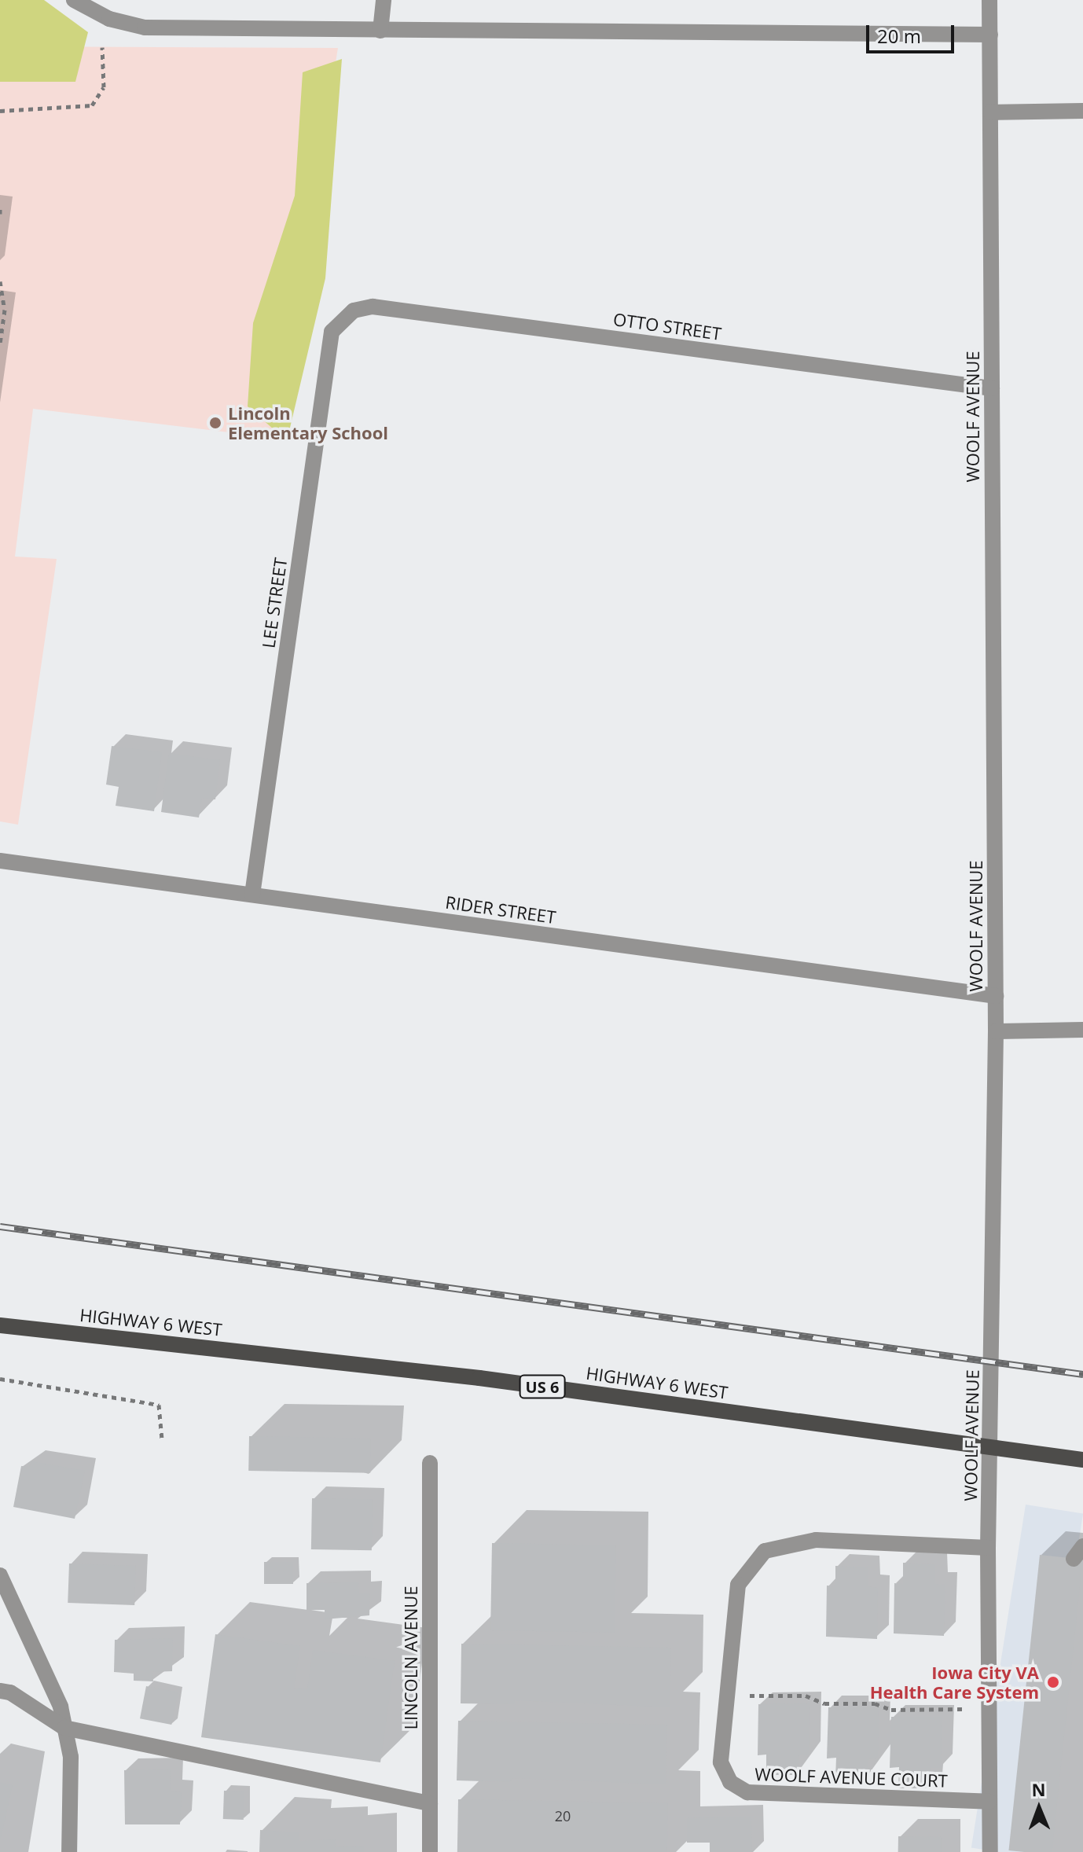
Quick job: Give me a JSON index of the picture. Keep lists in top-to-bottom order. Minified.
{"streets":{"main road":["HIGHWAY 6 WEST","US 6"],"street":["OTTO STREET","WOOLF AVENUE","LEE STREET","RIDER STREET","LINCOLN AVENUE","WOOLF AVENUE COURT"]},"crossings":[["OTTO STREET","WOOLF AVENUE"],["OTTO STREET","LEE STREET"],["WOOLF AVENUE","RIDER STREET"],["WOOLF AVENUE","WOOLF AVENUE COURT"],["LEE STREET","RIDER STREET"]],"places":["Lincoln Elementary School","Iowa City VA Health Care System"],"house_numbers":["20"],"scale_bar":"20 m","north":"top"}
